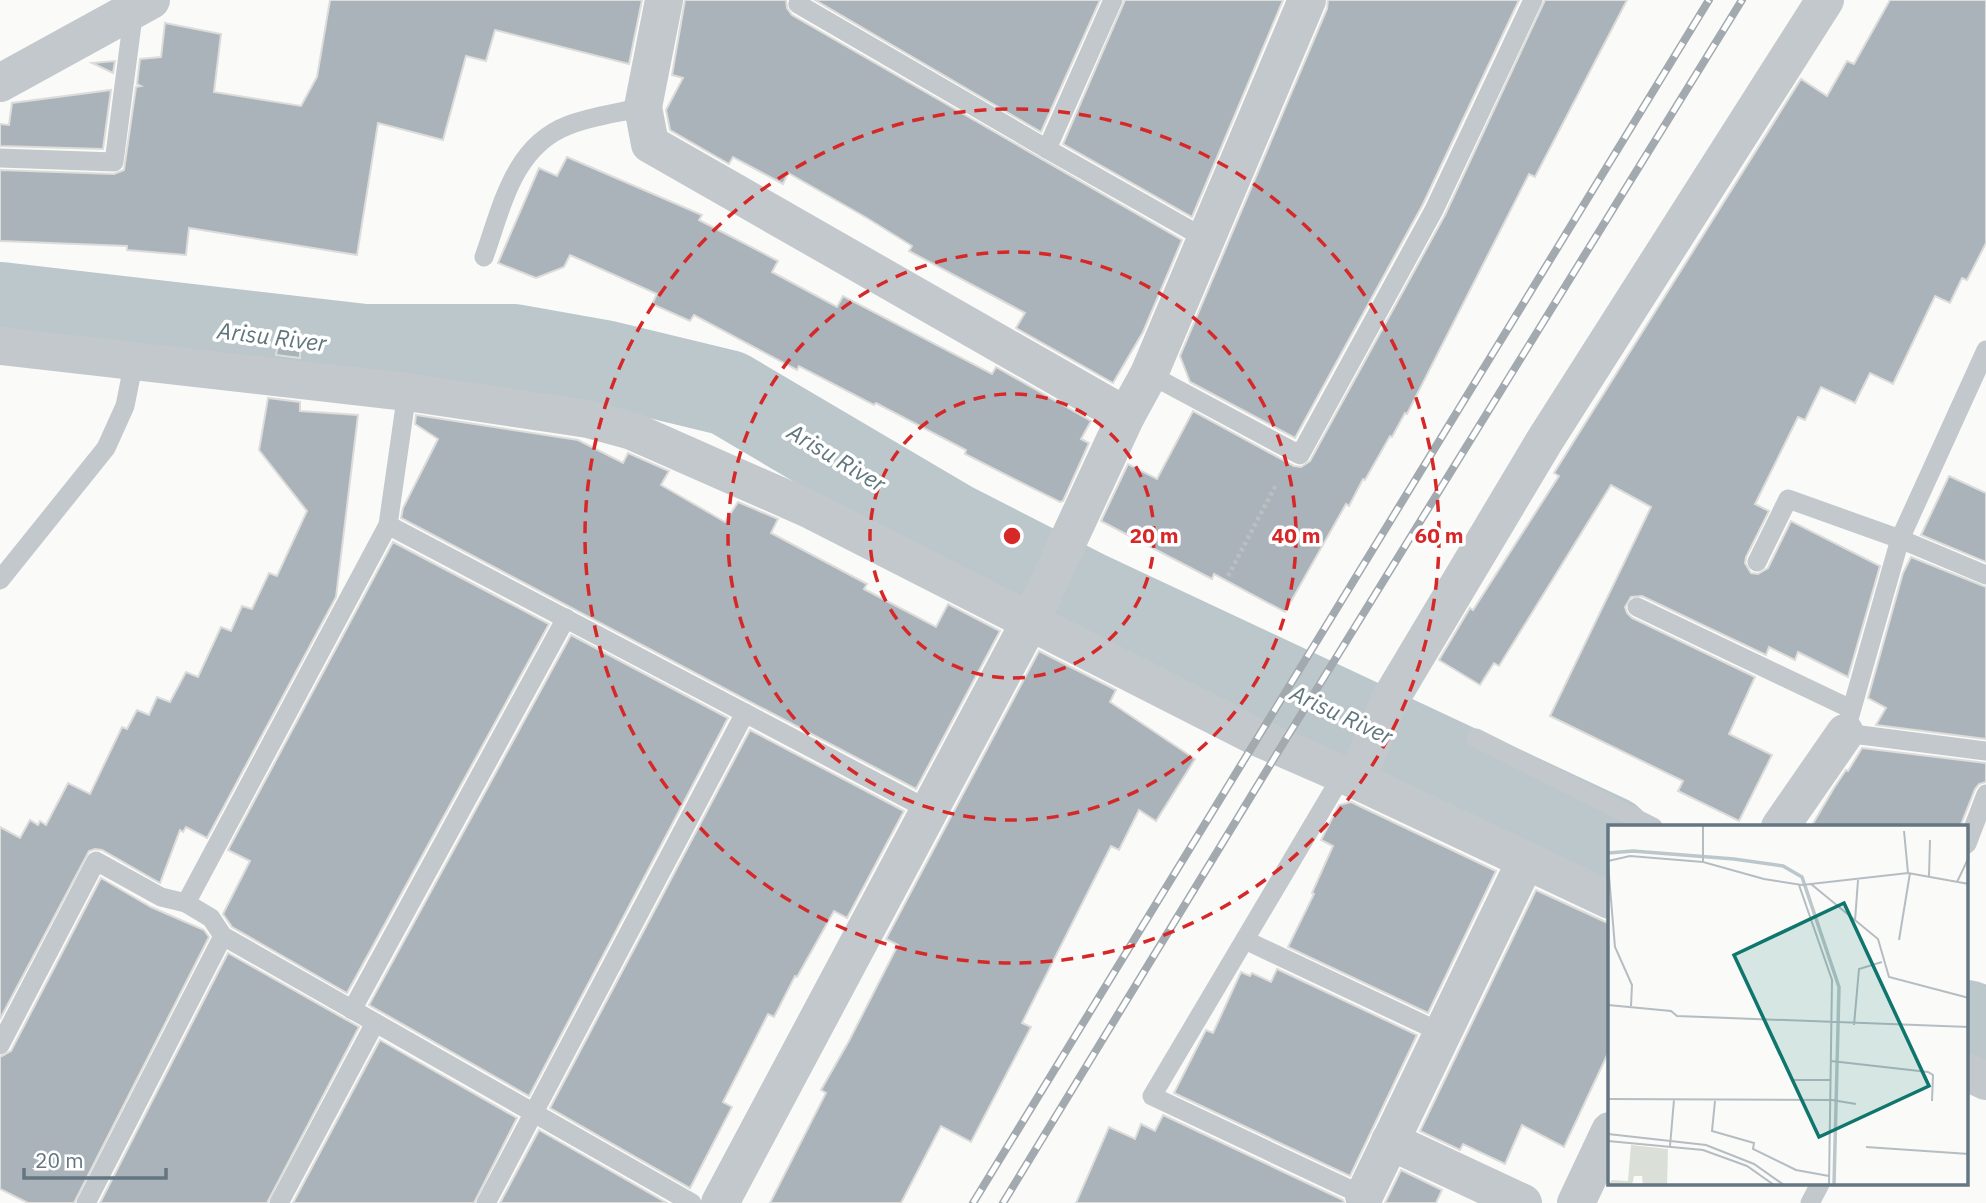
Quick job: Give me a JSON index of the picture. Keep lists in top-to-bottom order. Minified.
{"water":["Arisu River"],"scale_bar":"20 m","rings":["20 m","40 m","60 m"]}
